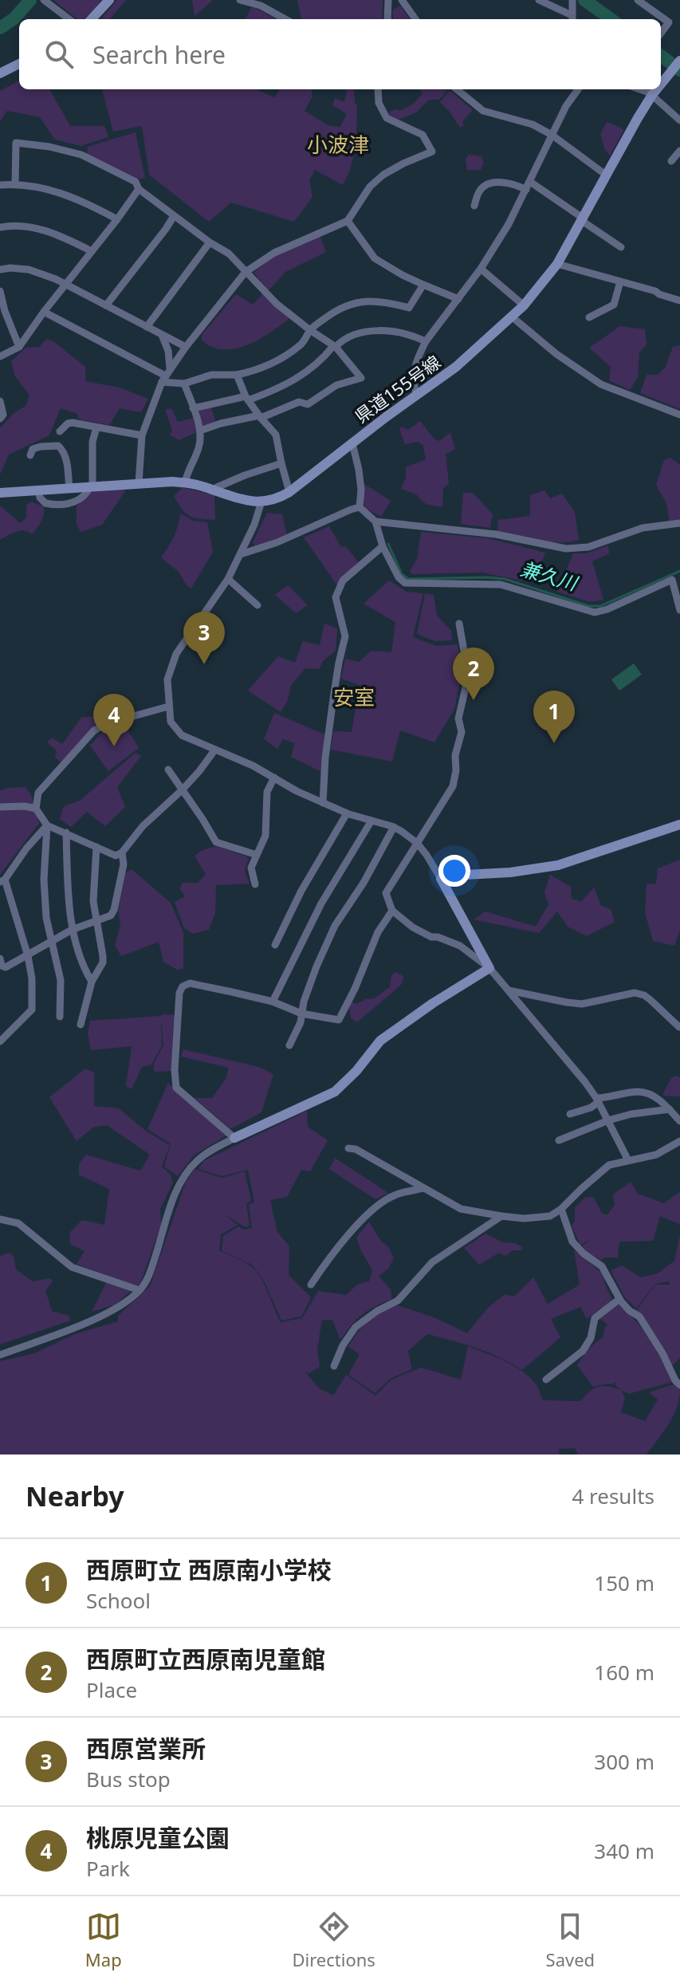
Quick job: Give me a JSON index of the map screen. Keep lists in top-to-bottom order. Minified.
{"streets":{"main road":["県道155号線"]},"districts":["小波津","安室"],"water":["兼久川"],"page":{"search":"Search here","pins":["3","2","1","4"],"heading":["Nearby","4 results"],"list":[{"mark":"1","name":"西原町立 西原南小学校","note":"School","value":"150 m"},{"mark":"2","name":"西原町立西原南児童館","note":"Place","value":"160 m"},{"mark":"3","name":"西原営業所","note":"Bus stop","value":"300 m"},{"mark":"4","name":"桃原児童公園","note":"Park","value":"340 m"}],"nav":["Map","Directions","Saved"]}}
